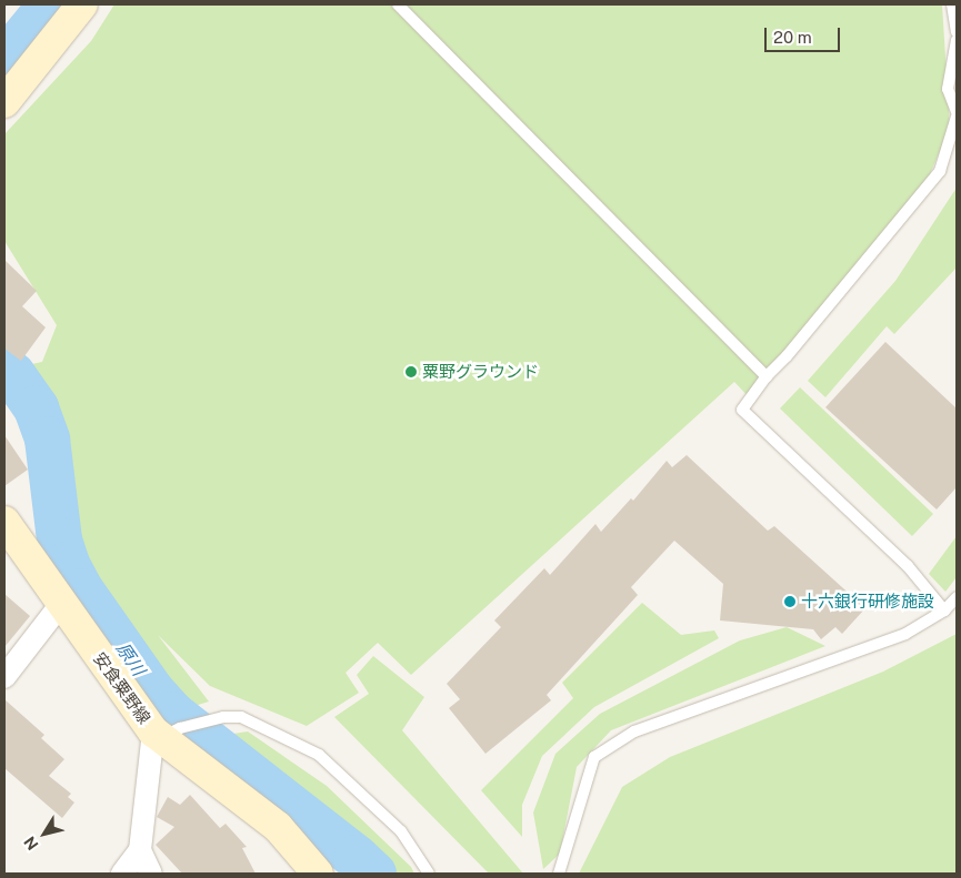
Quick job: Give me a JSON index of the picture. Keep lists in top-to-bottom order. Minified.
{"streets":{"main road":["安食粟野線"]},"water":["原川"],"places":["粟野グラウンド","十六銀行研修施設"],"scale_bar":"20 m","north":"bottom left"}
